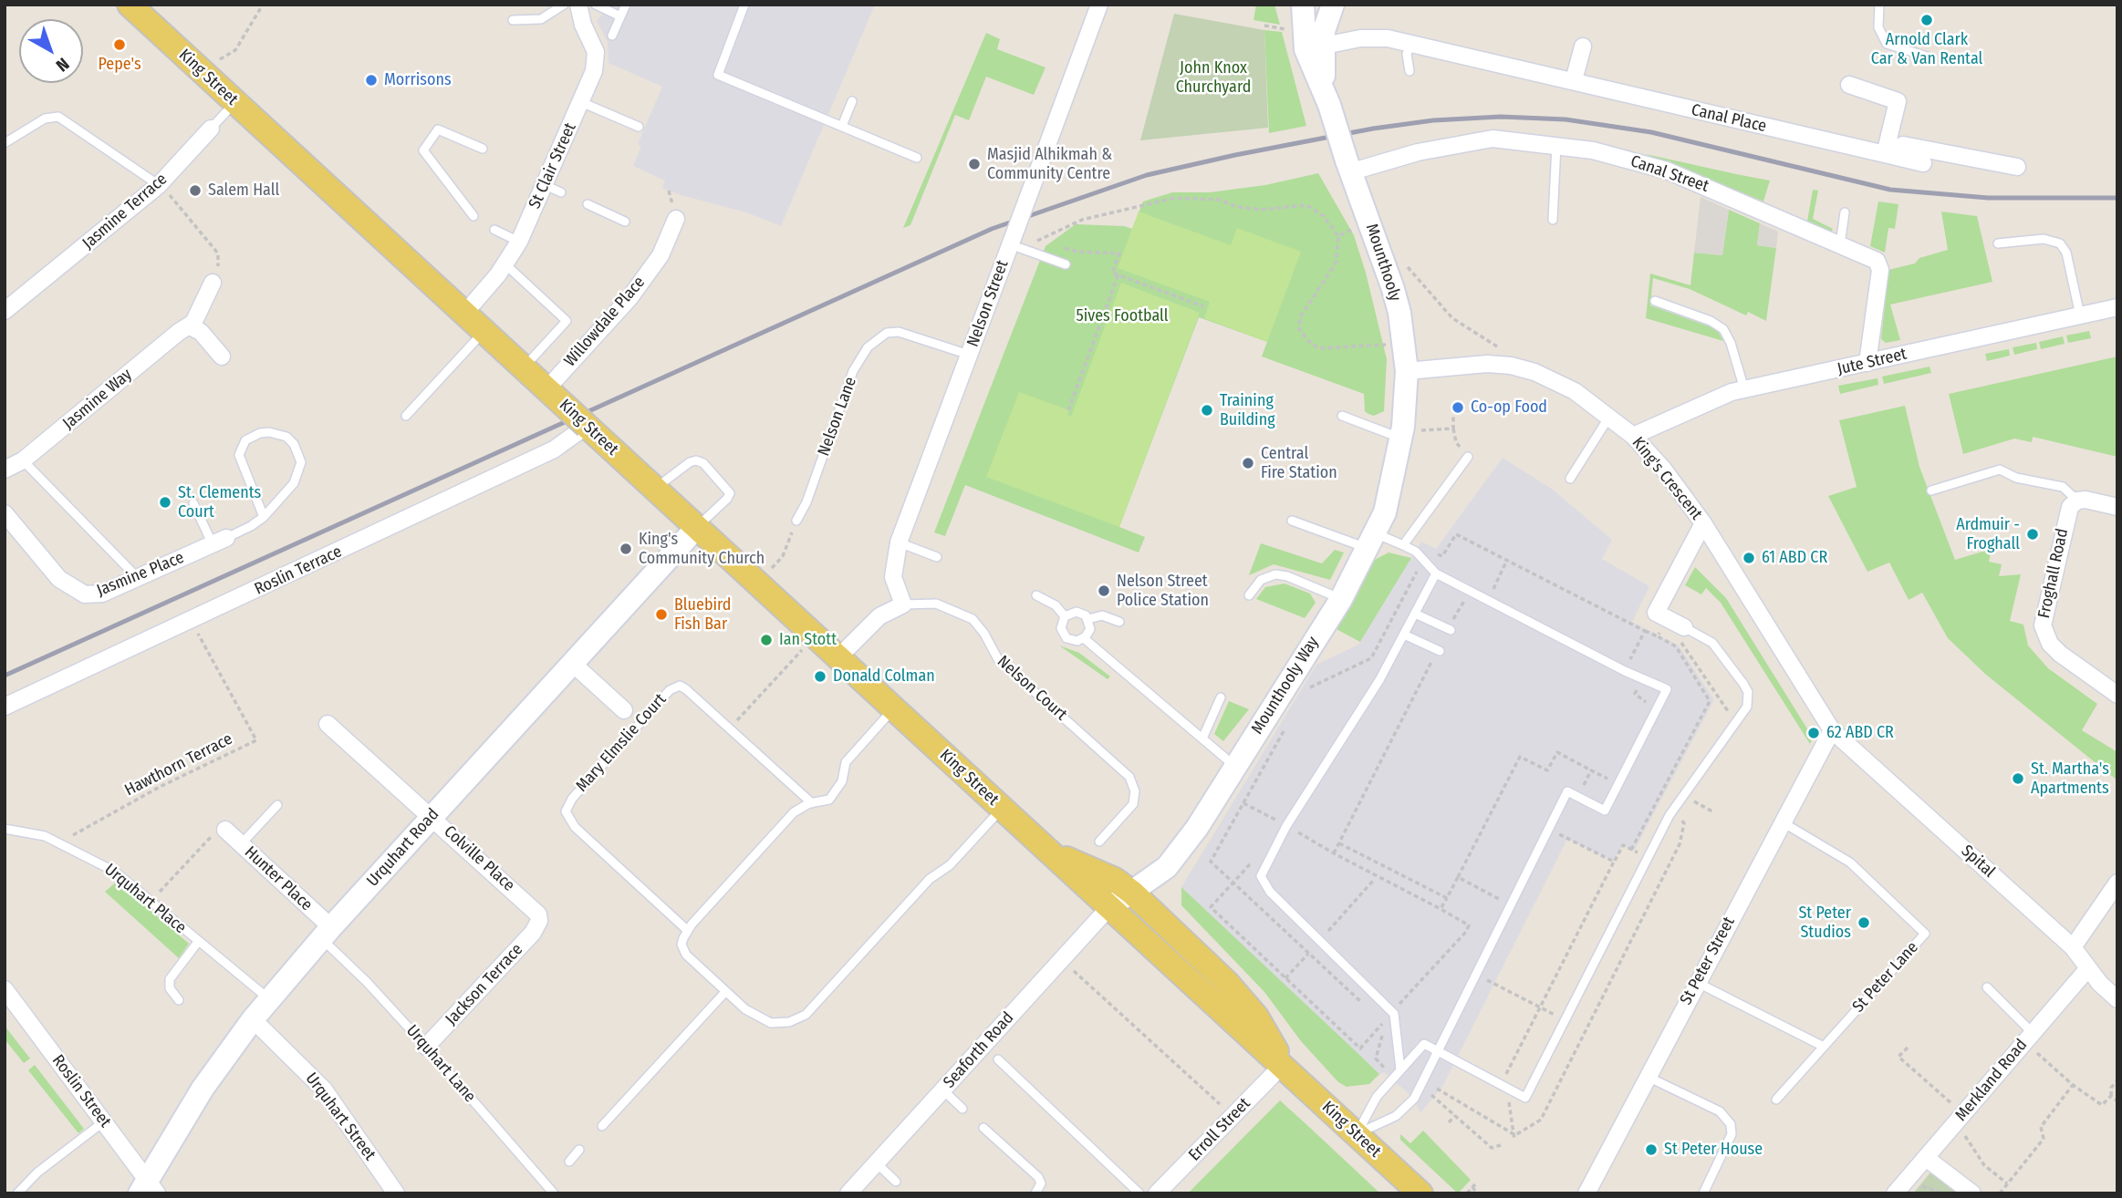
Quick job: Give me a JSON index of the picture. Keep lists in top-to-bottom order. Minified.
{"streets":{"main road":["King Street","Mounthooly","Mounthooly Way","Urquhart Road"],"street":["Canal Place","St Clair Street","Canal Street","Jasmine Terrace","Nelson Street","Willowdale Place","Jute Street","Jasmine Way","King's Crescent","Roslin Terrace","Froghall Road","Jasmine Place","Nelson Court","Colville Place","Spital","Hunter Place","St Peter Street","Jackson Terrace","Seaforth Road","Merkland Road","Roslin Street","Urquhart Street","Erroll Street"],"lane":["Nelson Lane","Mary Elmslie Court","Urquhart Place","St Peter Lane","Urquhart Lane"],"path":["Hawthorn Terrace"]},"crossings":[["King Street","St Clair Street"],["King Street","Jasmine Terrace"],["King Street","Willowdale Place"],["King Street","Roslin Terrace"],["King Street","Mounthooly Way"],["King Street","Nelson Court"],["King Street","Urquhart Road"],["King Street","Seaforth Road"],["King Street","Erroll Street"],["Canal Place","Mounthooly"],["Canal Street","Mounthooly"],["Canal Street","Jute Street"],["Mounthooly","King's Crescent"],["Mounthooly","Mounthooly Way"],["Nelson Street","Nelson Lane"],["Nelson Street","Nelson Court"],["Jute Street","King's Crescent"],["King's Crescent","Spital"],["King's Crescent","St Peter Street"],["Roslin Terrace","Hawthorn Terrace"],["Mounthooly Way","Seaforth Road"],["Hawthorn Terrace","Urquhart Place"],["Urquhart Road","Colville Place"],["Urquhart Road","Hunter Place"],["Urquhart Road","Urquhart Place"],["Urquhart Road","Urquhart Lane"],["Urquhart Road","Roslin Street"],["Urquhart Road","Urquhart Street"],["Colville Place","Jackson Terrace"],["Spital","St Peter Street"],["Spital","Merkland Road"],["Hunter Place","Urquhart Lane"],["St Peter Street","St Peter Lane"],["Jackson Terrace","Urquhart Lane"]],"parks":["John Knox Churchyard","5ives Football"],"places":["Arnold Clark Car & Van Rental","Pepe's","Morrisons","Masjid Alhikmah & Community Centre","Salem Hall","Co-op Food","Training Building","Central Fire Station","St. Clements Court","Ardmuir - Froghall","King's Community Church","61 ABD CR","Nelson Street Police Station","Bluebird Fish Bar","Ian Stott","Donald Colman","62 ABD CR","St. Martha's Apartments","St Peter Studios","St Peter House"],"north":"bottom right"}
